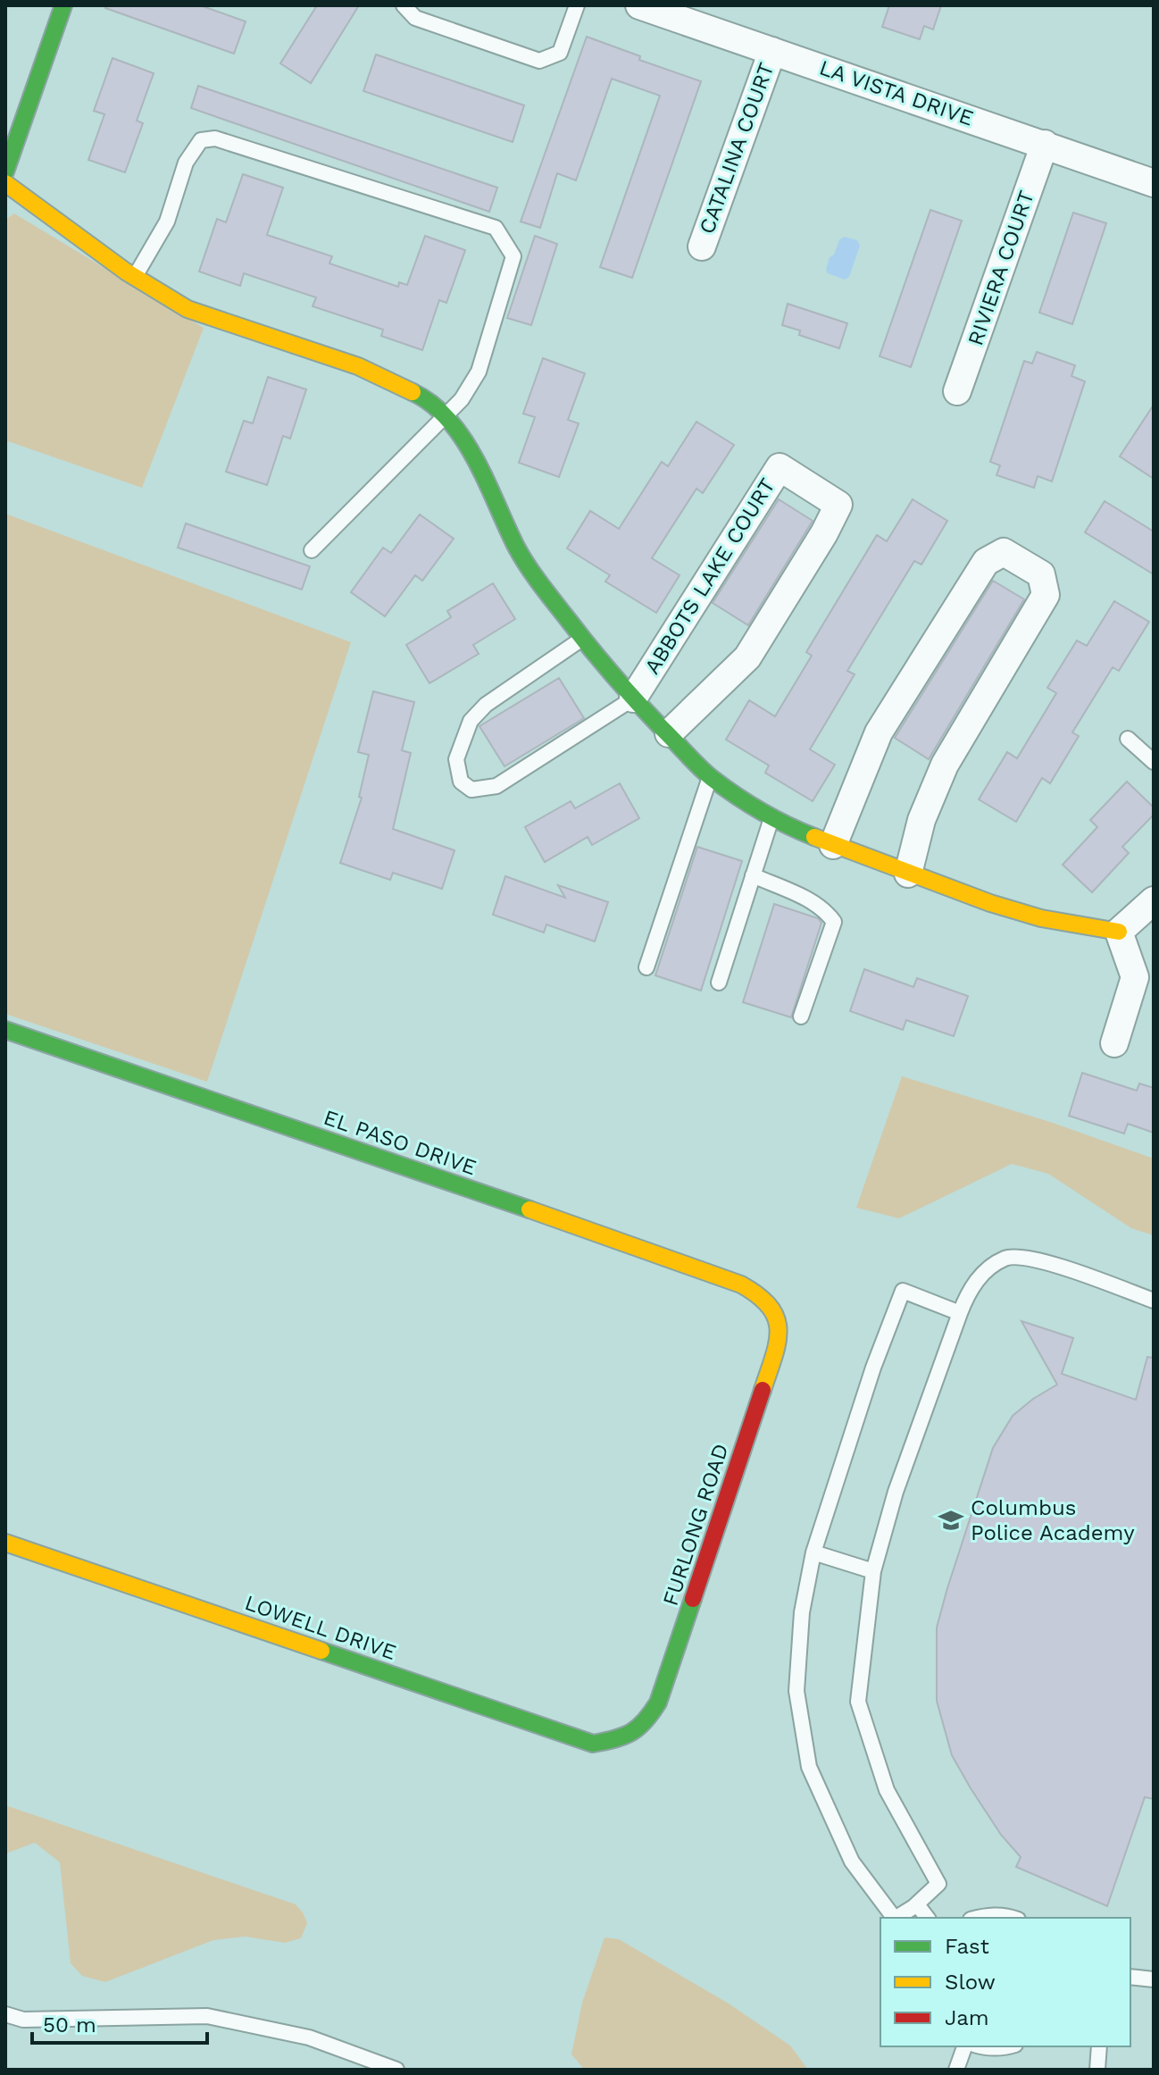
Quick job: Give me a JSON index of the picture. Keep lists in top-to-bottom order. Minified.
{"streets":{"street":["LA VISTA DRIVE","CATALINA COURT","RIVIERA COURT","ABBOTS LAKE COURT","EL PASO DRIVE","FURLONG ROAD","LOWELL DRIVE"]},"crossings":[["LA VISTA DRIVE","CATALINA COURT"],["LA VISTA DRIVE","RIVIERA COURT"],["EL PASO DRIVE","FURLONG ROAD"],["FURLONG ROAD","LOWELL DRIVE"]],"places":{"school or university":["Columbus Police Academy"]},"legend":["Fast","Slow","Jam"],"scale_bar":"50 m"}
